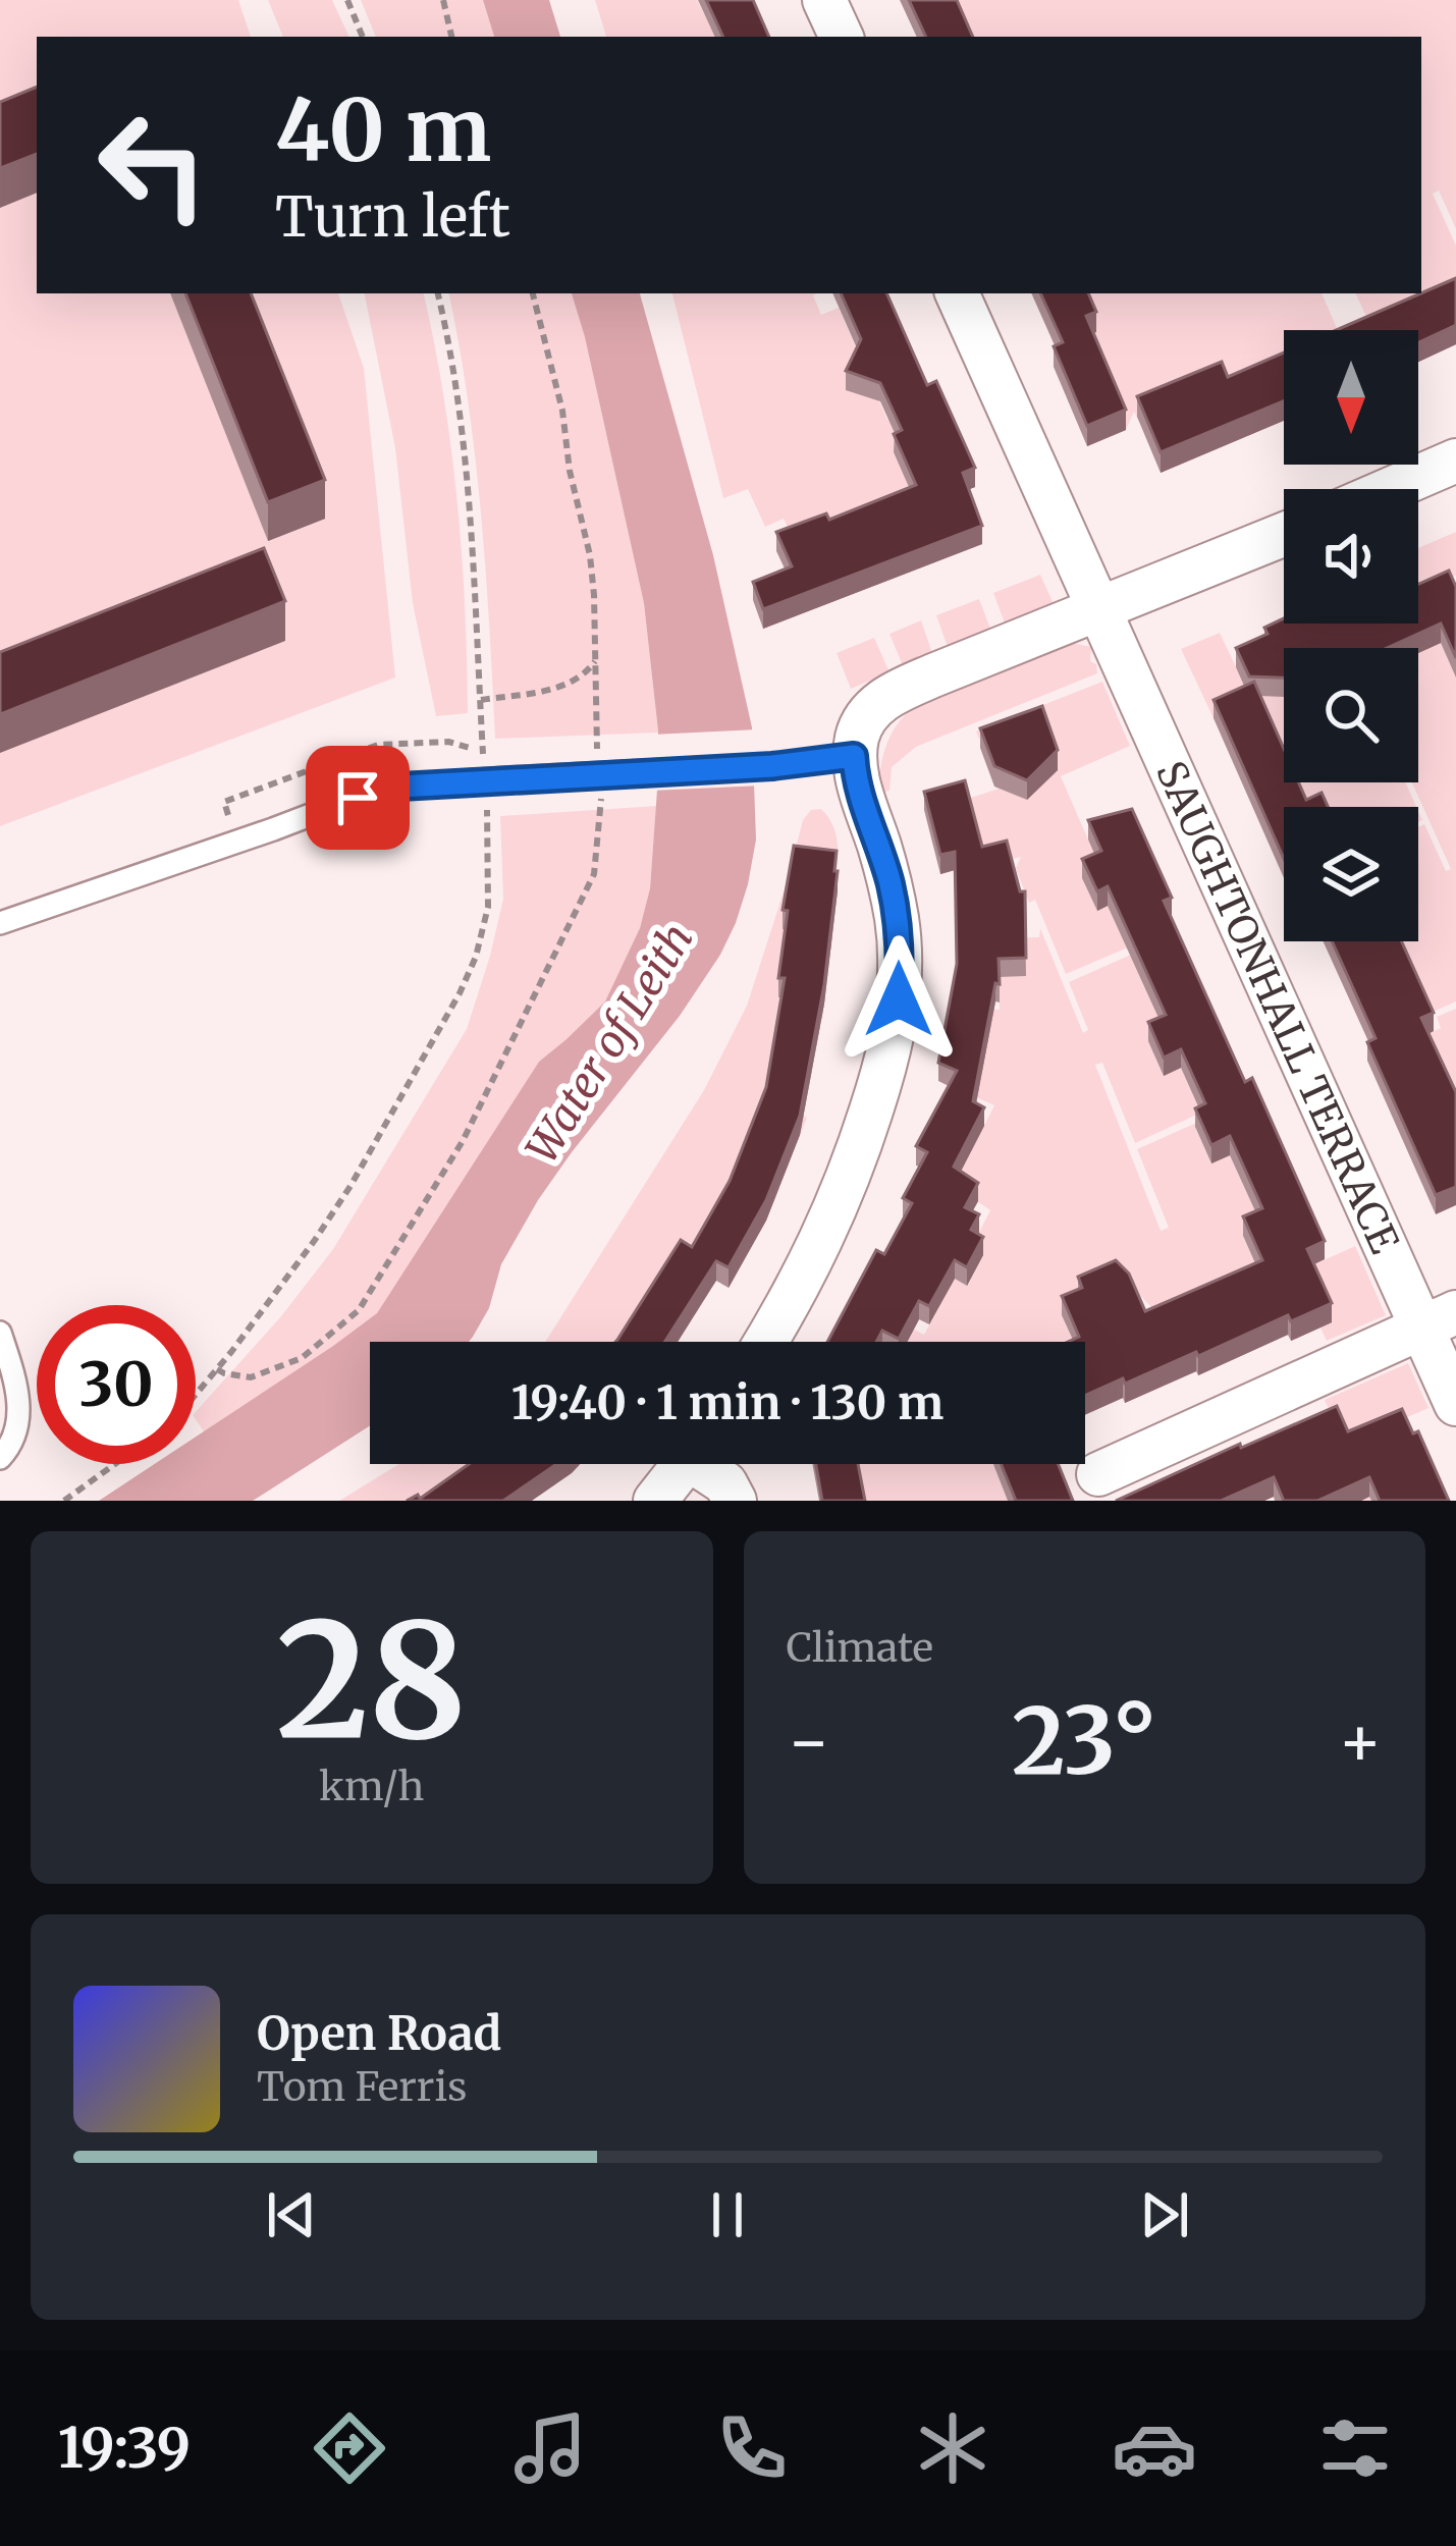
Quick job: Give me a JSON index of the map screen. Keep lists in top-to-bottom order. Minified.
{"streets":{"street":["SAUGHTONHALL TERRACE"]},"water":["Water of Leith"],"north":"bottom","page":{"turn":["40 m","Turn left"],"limit":"30","trip":"19:40 · 1 min · 130 m","tile":[["28","km/h"],"Climate"],"heat":["−","23°","+"],"song":["Open Road","Tom Ferris"],"tabs":"19:39"}}
